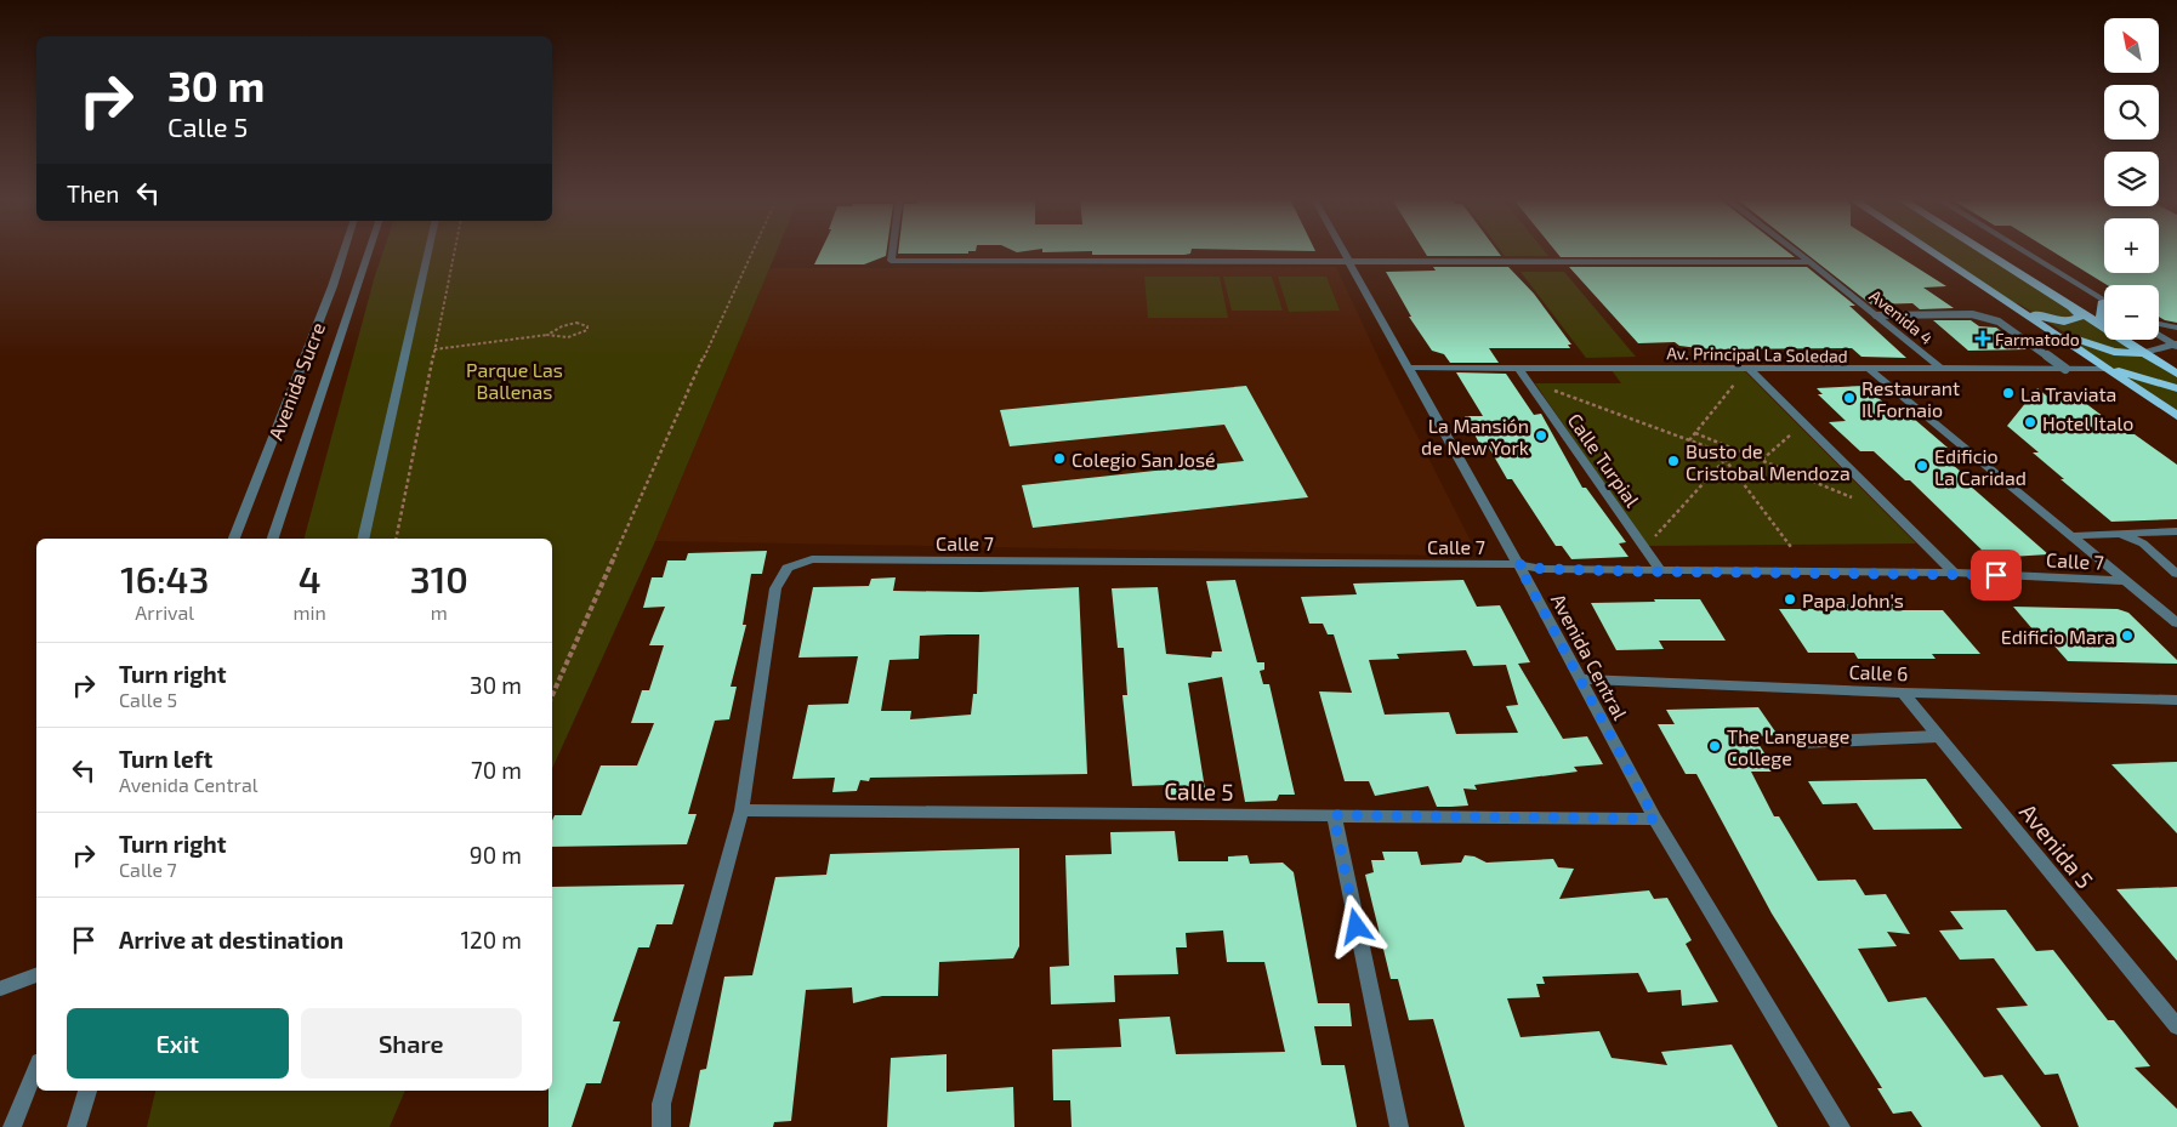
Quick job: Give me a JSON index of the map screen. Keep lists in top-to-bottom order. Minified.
{"streets":{"street":["Avenida 4","Av. Principal La Soledad","Avenida Sucre","Calle Turpial","Calle 7","Avenida Central","Calle 6","Calle 5","Avenida 5"]},"crossings":[["Avenida 4","Av. Principal La Soledad"],["Av. Principal La Soledad","Calle Turpial"],["Av. Principal La Soledad","Avenida Central"],["Calle Turpial","Calle 7"],["Calle 7","Avenida Central"],["Calle 7","Calle 5"],["Avenida Central","Calle 6"],["Avenida Central","Calle 5"],["Calle 6","Avenida 5"]],"parks":["Parque Las Ballenas"],"places":{"health":["Farmatodo"],"other":["La Traviata","Restaurant Il Fornaio","Hotel Italo","La Mansión de New York","Colegio San José","Busto de Cristobal Mendoza","Edificio La Caridad","Papa John's","Edificio Mara","The Language College"]},"north":"top left","page":{"map_buttons":["+","−"],"turn":["30 m","Calle 5"],"then":"Then","eta":["16:43","Arrival","4","min","310","m"],"list":[{"name":"Turn right","note":"Calle 5","value":"30 m"},{"name":"Turn left","note":"Avenida Central","value":"70 m"},{"name":"Turn right","note":"Calle 7","value":"90 m"},{"name":"Arrive at destination","value":"120 m"}],"buttons":["Exit","Share"]}}
